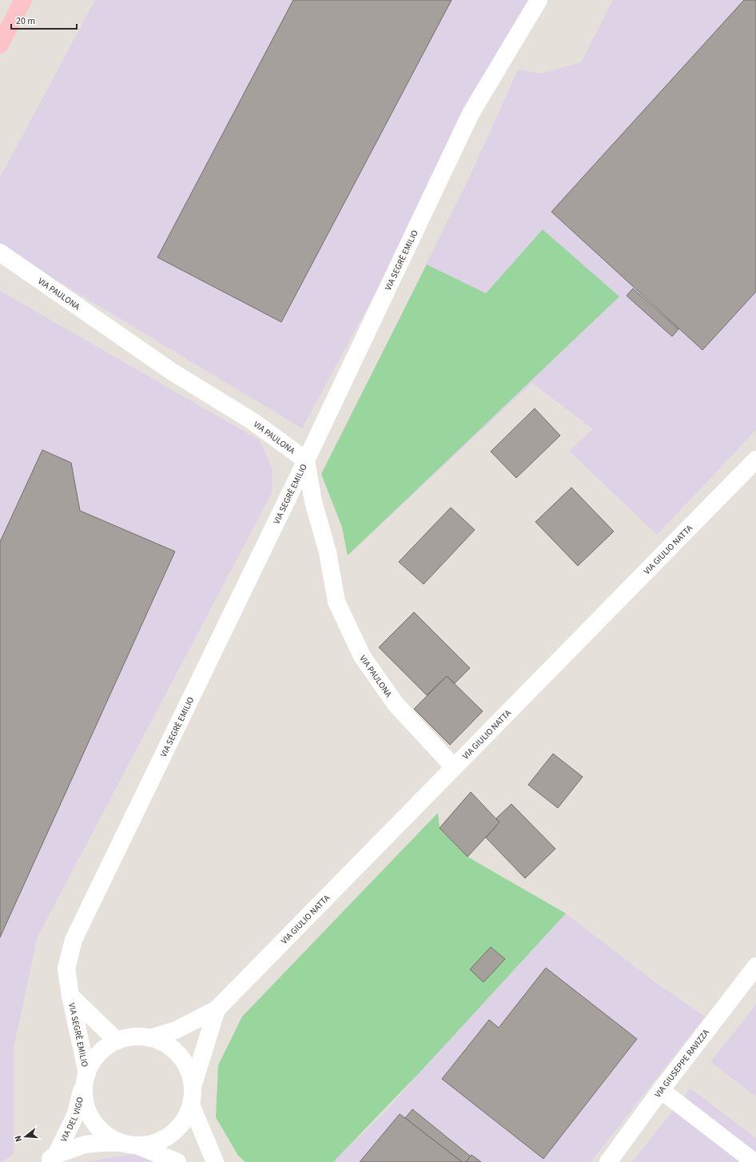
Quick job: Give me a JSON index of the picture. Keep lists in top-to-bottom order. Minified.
{"streets":{"street":["VIA SEGRÈ EMILIO","VIA PAULONA","VIA GIULIO NATTA","VIA GIUSEPPE RAVIZZA","VIA DEL VIGO"]},"crossings":[["VIA SEGRÈ EMILIO","VIA PAULONA"],["VIA SEGRÈ EMILIO","VIA GIULIO NATTA"],["VIA SEGRÈ EMILIO","VIA DEL VIGO"],["VIA PAULONA","VIA GIULIO NATTA"],["VIA GIULIO NATTA","VIA DEL VIGO"]],"scale_bar":"20 m","north":"left"}
